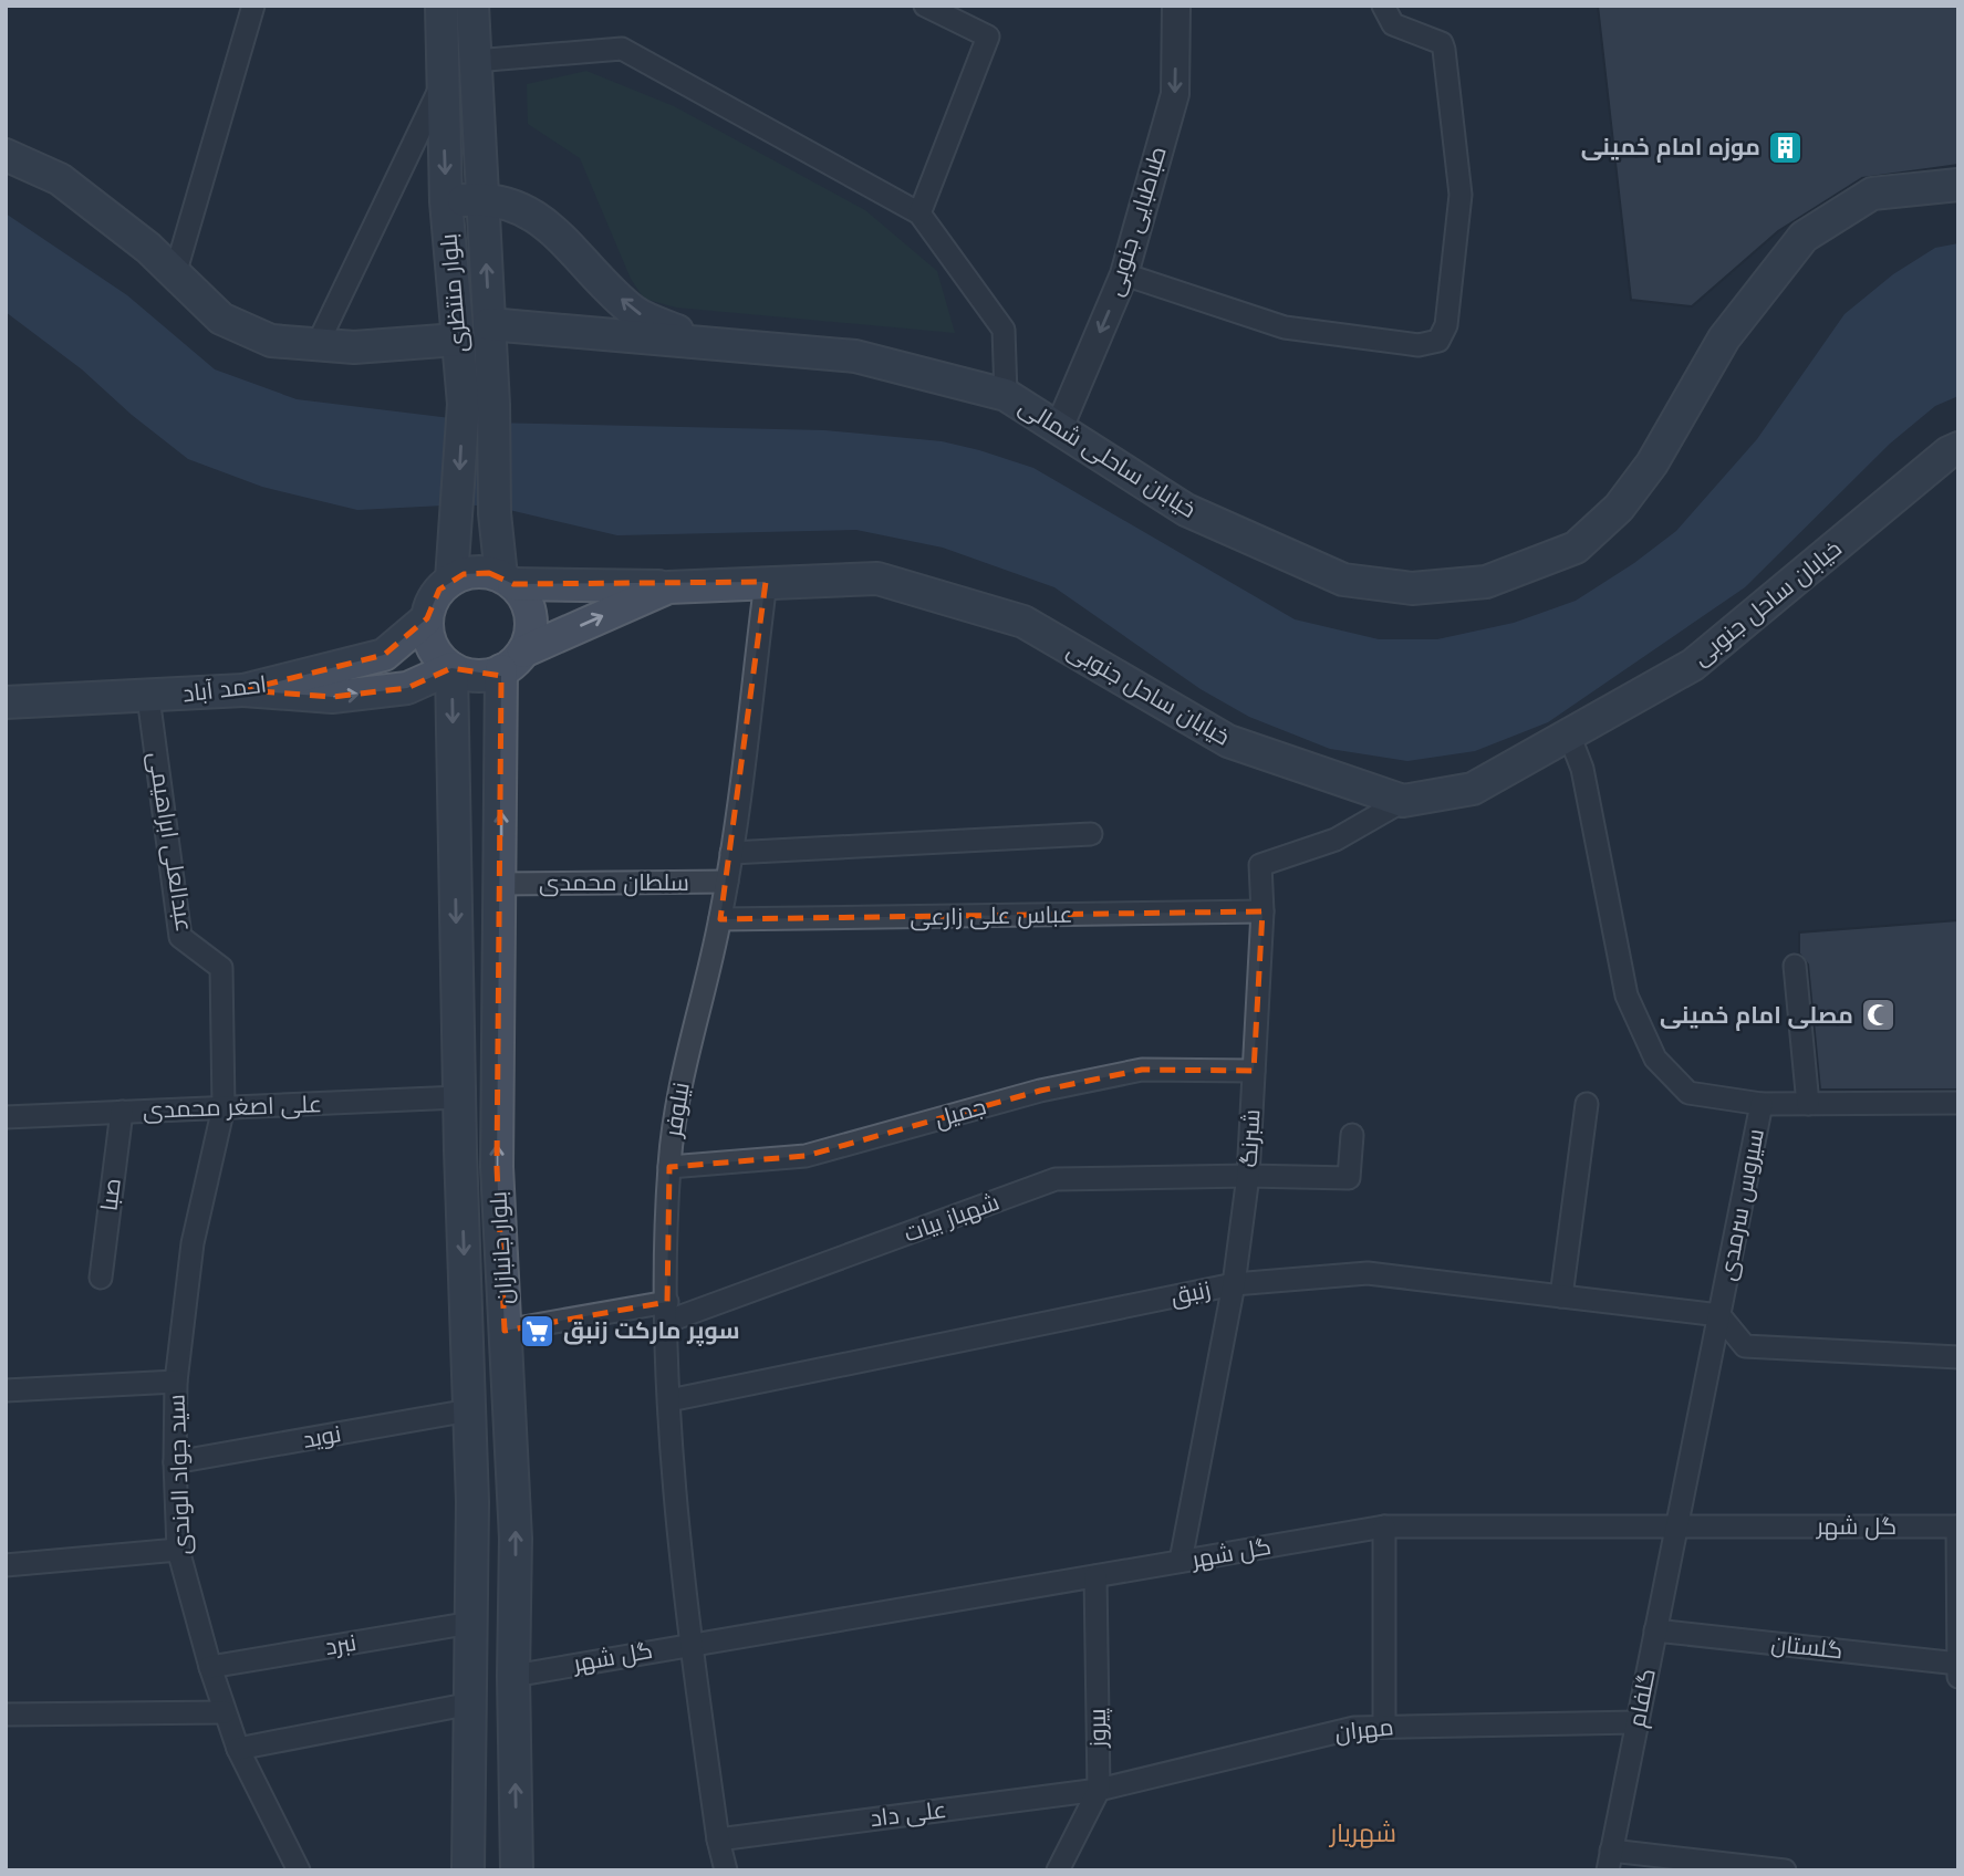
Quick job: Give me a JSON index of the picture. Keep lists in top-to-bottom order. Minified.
{"streets":{"main road":["بلوار منتظری","خیابان ساحلی شمالی","خیابان ساحل جنوبی","احمد آباد","بلوار جانبازان"],"street":["طباطبایی جنوبی","عبدالعلی ابراهیمی","سلطان محمدی","عباس علی زارعی","علی اصغر محمدی","نیلوفر","جمیل","شبرنگ","صبا","سیروس سرمدی","شهباز بیات","زنبق","نوید","سید جواد الوندی","گل شهر","نبرد","گلستان","گلفام","پیروز","مهران","علی داد"]},"crossings":[["طباطبایی جنوبی","خیابان ساحلی شمالی"],["بلوار منتظری","خیابان ساحلی شمالی"],["بلوار منتظری","خیابان ساحل جنوبی"],["بلوار منتظری","احمد آباد"],["بلوار منتظری","بلوار جانبازان"],["خیابان ساحل جنوبی","احمد آباد"],["خیابان ساحل جنوبی","نیلوفر"],["خیابان ساحل جنوبی","شبرنگ"],["خیابان ساحل جنوبی","سیروس سرمدی"],["خیابان ساحل جنوبی","بلوار جانبازان"],["احمد آباد","عبدالعلی ابراهیمی"],["احمد آباد","بلوار جانبازان"],["عبدالعلی ابراهیمی","علی اصغر محمدی"],["عبدالعلی ابراهیمی","سید جواد الوندی"],["سلطان محمدی","نیلوفر"],["سلطان محمدی","بلوار جانبازان"],["عباس علی زارعی","نیلوفر"],["عباس علی زارعی","شبرنگ"],["علی اصغر محمدی","صبا"],["علی اصغر محمدی","بلوار جانبازان"],["علی اصغر محمدی","سید جواد الوندی"],["نیلوفر","جمیل"],["نیلوفر","شهباز بیات"],["نیلوفر","زنبق"],["نیلوفر","گل شهر"],["نیلوفر","علی داد"],["جمیل","شبرنگ"],["شبرنگ","شهباز بیات"],["شبرنگ","زنبق"],["شبرنگ","گل شهر"],["سیروس سرمدی","زنبق"],["سیروس سرمدی","گل شهر"],["سیروس سرمدی","گلفام"],["شهباز بیات","بلوار جانبازان"],["بلوار جانبازان","نوید"],["بلوار جانبازان","گل شهر"],["بلوار جانبازان","نبرد"],["نوید","سید جواد الوندی"],["سید جواد الوندی","نبرد"],["گل شهر","گلفام"],["گل شهر","پیروز"],["گلستان","گلفام"],["گلفام","مهران"],["پیروز","مهران"],["پیروز","علی داد"],["مهران","علی داد"]],"one_way":["طباطبایی جنوبی"],"districts":["شهریار"],"places":{"building":["موزه امام خمینی"],"mosque":["مصلی امام خمینی"],"supermarket":["سوپر مارکت زنبق"]}}
